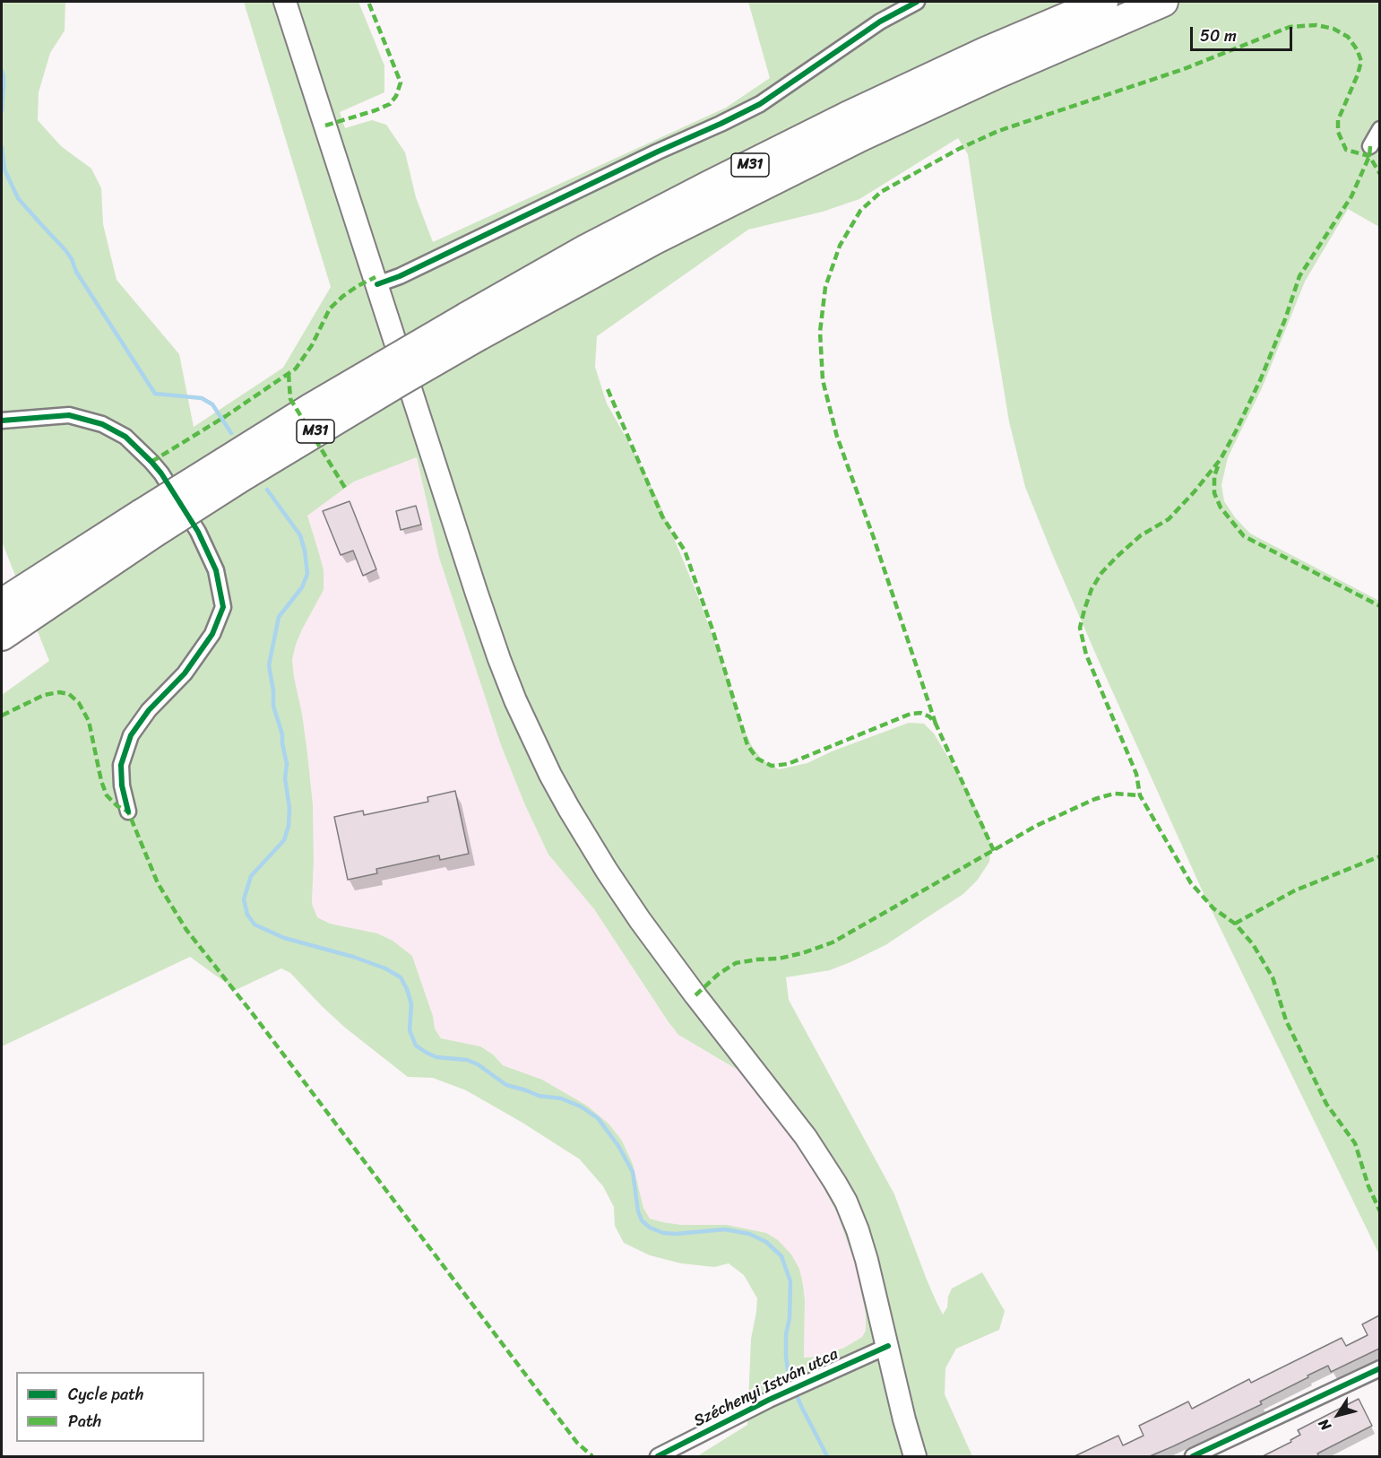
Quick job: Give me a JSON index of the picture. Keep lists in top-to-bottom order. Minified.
{"streets":{"highway":["M31"],"street":["Széchenyi István utca"]},"legend":["Cycle path","Path"],"scale_bar":"50 m","north":"bottom left"}
